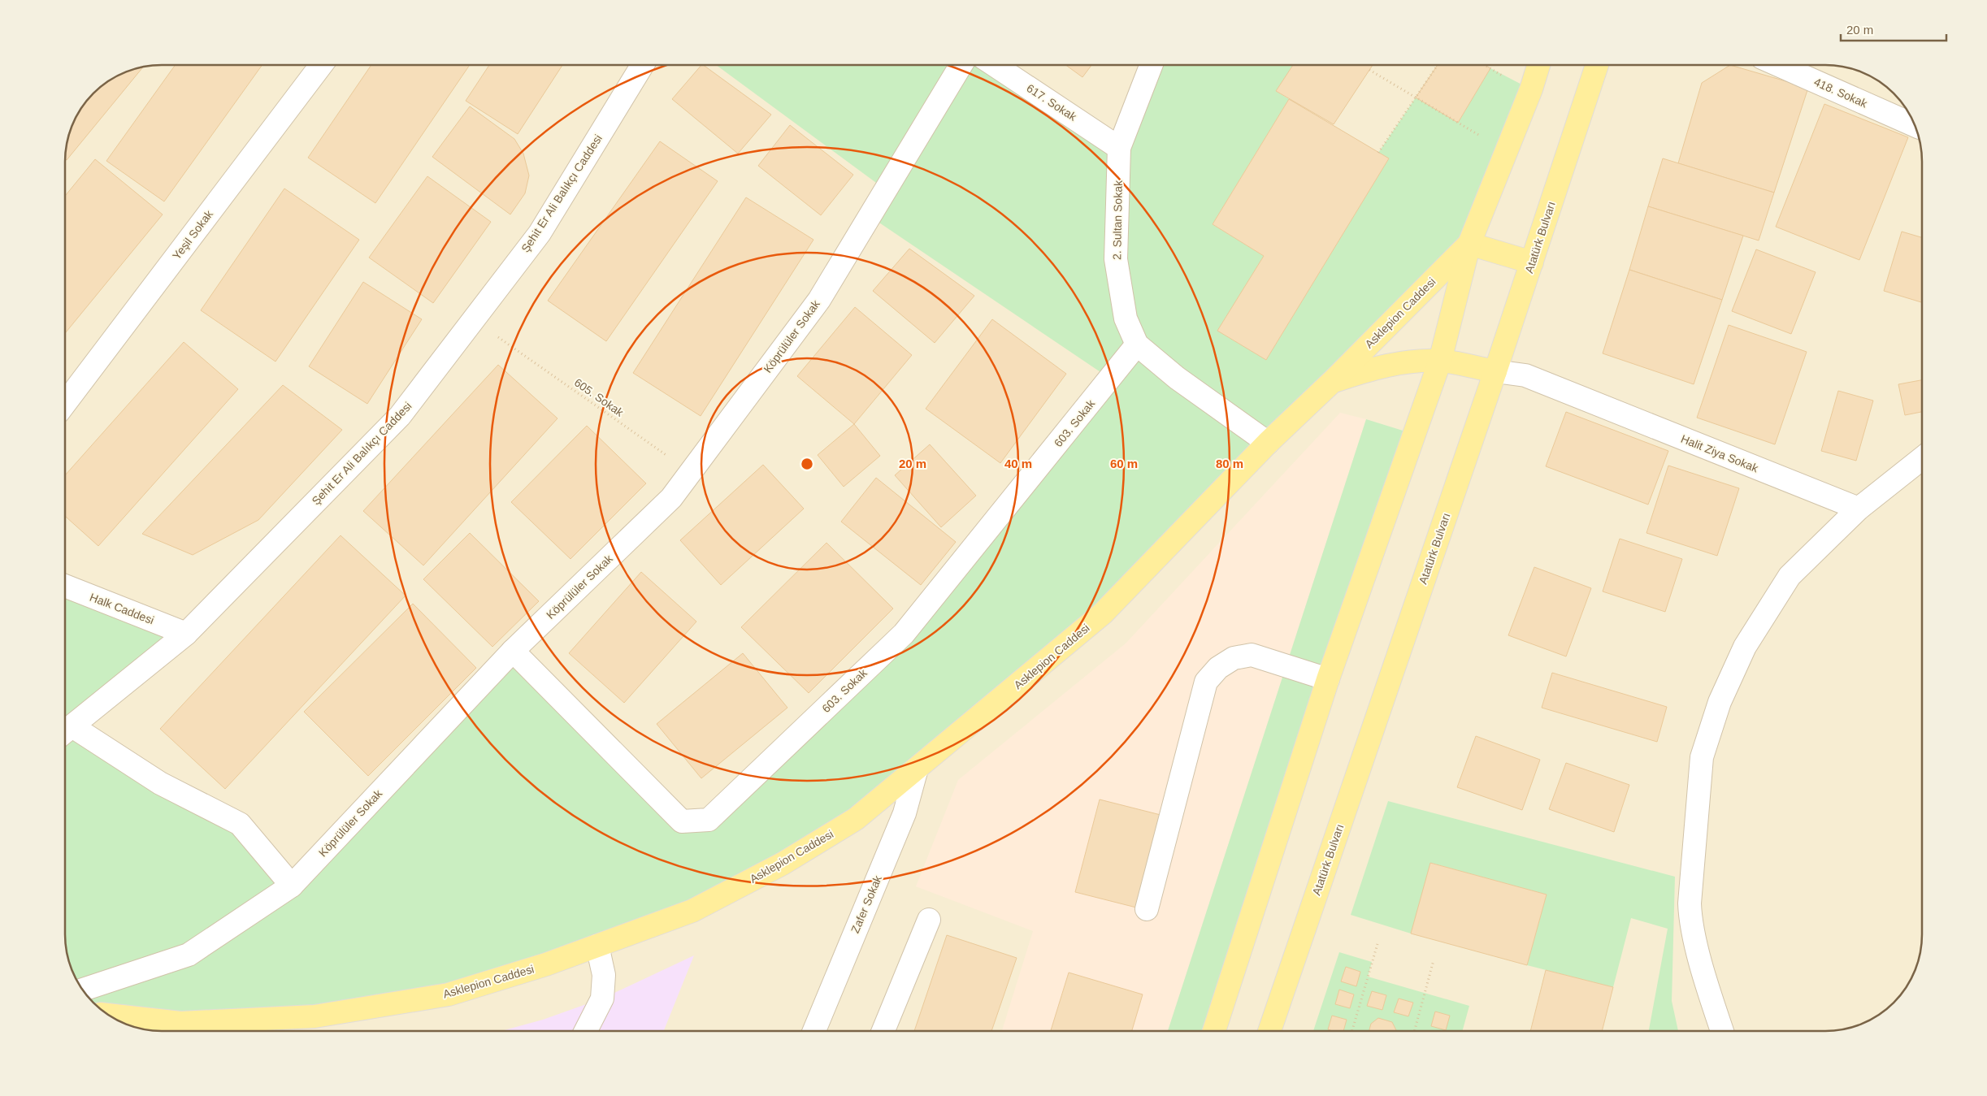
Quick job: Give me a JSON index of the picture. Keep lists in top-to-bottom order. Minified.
{"streets":{"main road":["Atatürk Bulvarı","Asklepion Caddesi"],"street":["418. Sokak","617. Sokak","Şehit Er Ali Balıkçı Caddesi","2. Sultan Sokak","Yeşil Sokak","Köprülüler Sokak","603. Sokak","Halit Ziya Sokak","Halk Caddesi","Zafer Sokak"],"path":["605. Sokak"]},"crossings":[["617. Sokak","2. Sultan Sokak"],["Şehit Er Ali Balıkçı Caddesi","Halk Caddesi"],["2. Sultan Sokak","Asklepion Caddesi"],["2. Sultan Sokak","603. Sokak"],["Atatürk Bulvarı","Asklepion Caddesi"],["Atatürk Bulvarı","Halit Ziya Sokak"],["Asklepion Caddesi","Halit Ziya Sokak"],["Asklepion Caddesi","Zafer Sokak"],["Köprülüler Sokak","605. Sokak"],["Köprülüler Sokak","603. Sokak"]],"scale_bar":"20 m","rings":["20 m","40 m","60 m","80 m"]}
